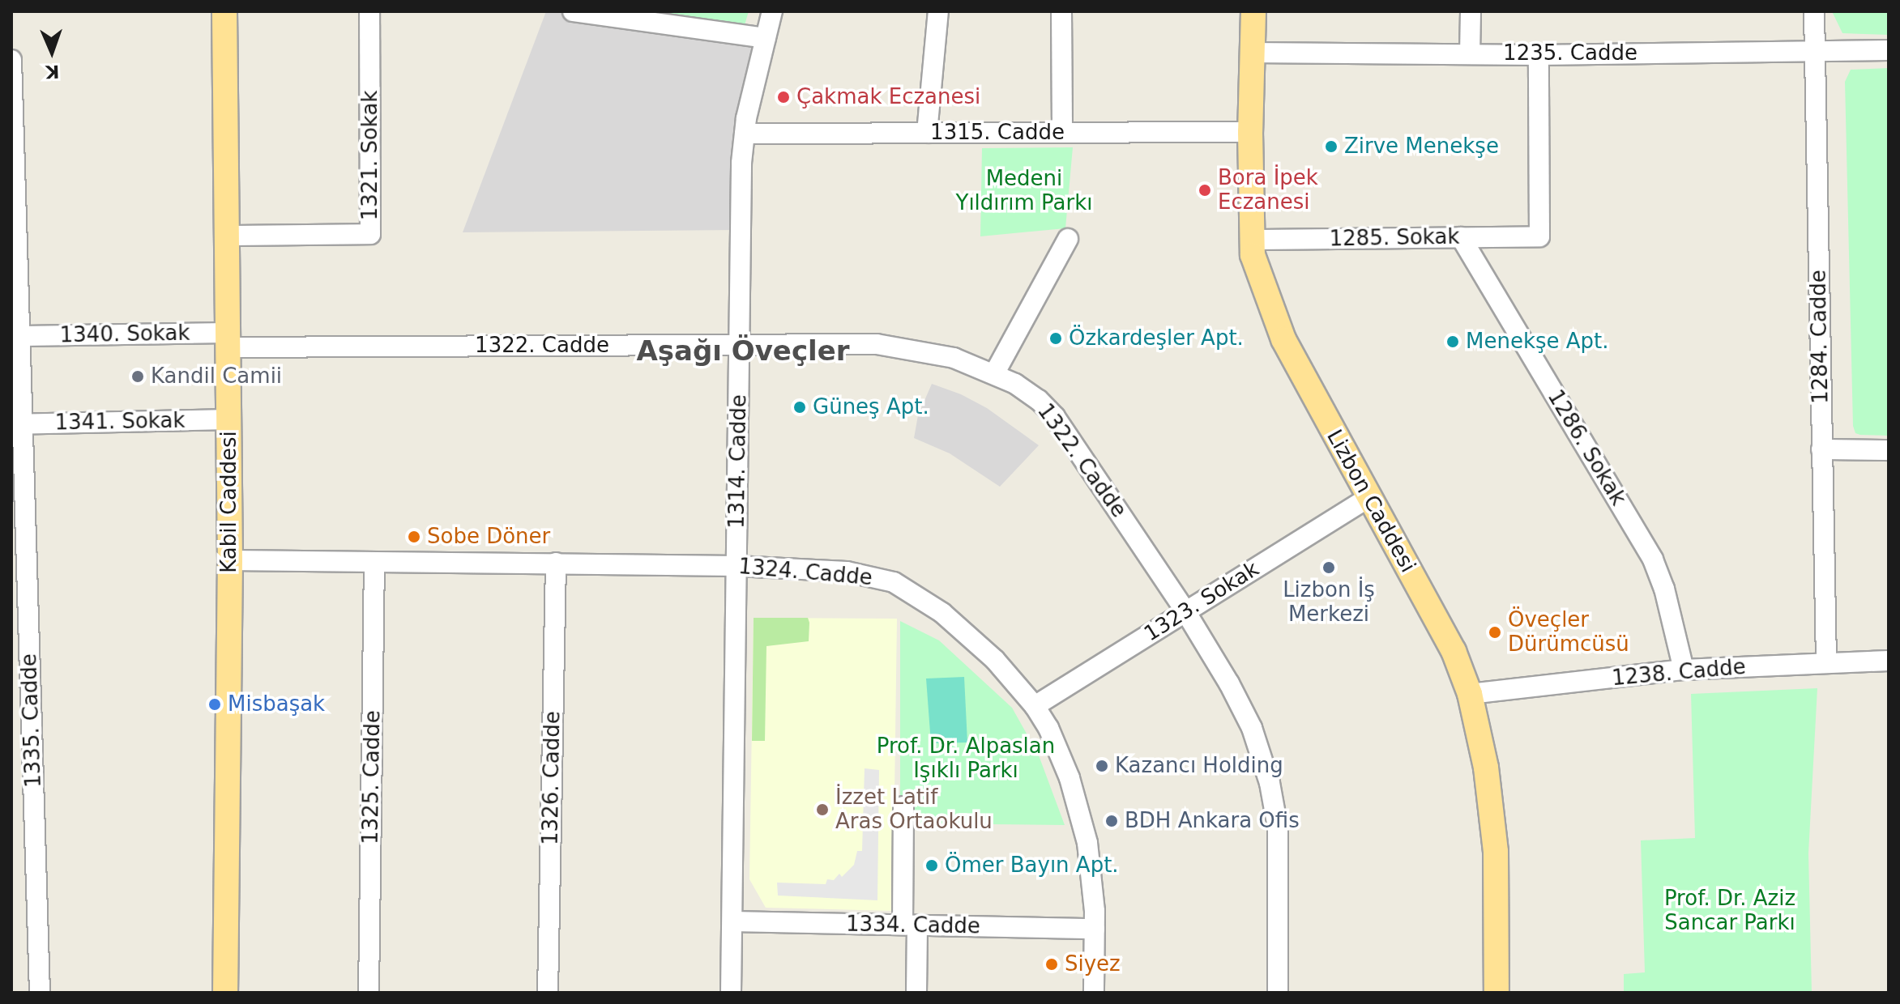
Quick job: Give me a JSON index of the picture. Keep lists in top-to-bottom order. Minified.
{"streets":{"main road":["Lizbon Caddesi","Kabil Caddesi"],"street":["1235. Cadde","1315. Cadde","1321. Sokak","1285. Sokak","1340. Sokak","1284. Cadde","1322. Cadde","1341. Sokak","1286. Sokak","1314. Cadde","1324. Cadde","1323. Sokak","1238. Cadde","1335. Cadde","1325. Cadde","1326. Cadde","1334. Cadde"]},"crossings":[["1235. Cadde","1285. Sokak"],["1235. Cadde","1284. Cadde"],["1235. Cadde","Lizbon Caddesi"],["1315. Cadde","1314. Cadde"],["1315. Cadde","Lizbon Caddesi"],["1321. Sokak","Kabil Caddesi"],["1285. Sokak","1286. Sokak"],["1285. Sokak","Lizbon Caddesi"],["1340. Sokak","1322. Cadde"],["1340. Sokak","Kabil Caddesi"],["1340. Sokak","1335. Cadde"],["1284. Cadde","1238. Cadde"],["1322. Cadde","1314. Cadde"],["1322. Cadde","Kabil Caddesi"],["1322. Cadde","1323. Sokak"],["1341. Sokak","Kabil Caddesi"],["1341. Sokak","1335. Cadde"],["1286. Sokak","1238. Cadde"],["1314. Cadde","1324. Cadde"],["1314. Cadde","1334. Cadde"],["Lizbon Caddesi","1323. Sokak"],["Lizbon Caddesi","1238. Cadde"],["Kabil Caddesi","1324. Cadde"],["1324. Cadde","1323. Sokak"],["1324. Cadde","1325. Cadde"],["1324. Cadde","1326. Cadde"],["1324. Cadde","1334. Cadde"]],"districts":["Aşağı Öveçler"],"parks":["Medeni Yıldırım Parkı","Prof. Dr. Alpaslan Işıklı Parkı","Prof. Dr. Aziz Sancar Parkı"],"places":["Çakmak Eczanesi","Zirve Menekşe","Bora İpek Eczanesi","Özkardeşler Apt.","Menekşe Apt.","Kandil Camii","Güneş Apt.","Sobe Döner","Lizbon İş Merkezi","Öveçler Dürümcüsü","Misbaşak","Kazancı Holding","İzzet Latif Aras Ortaokulu","BDH Ankara Ofis","Ömer Bayın Apt.","Siyez"],"north":"bottom"}
